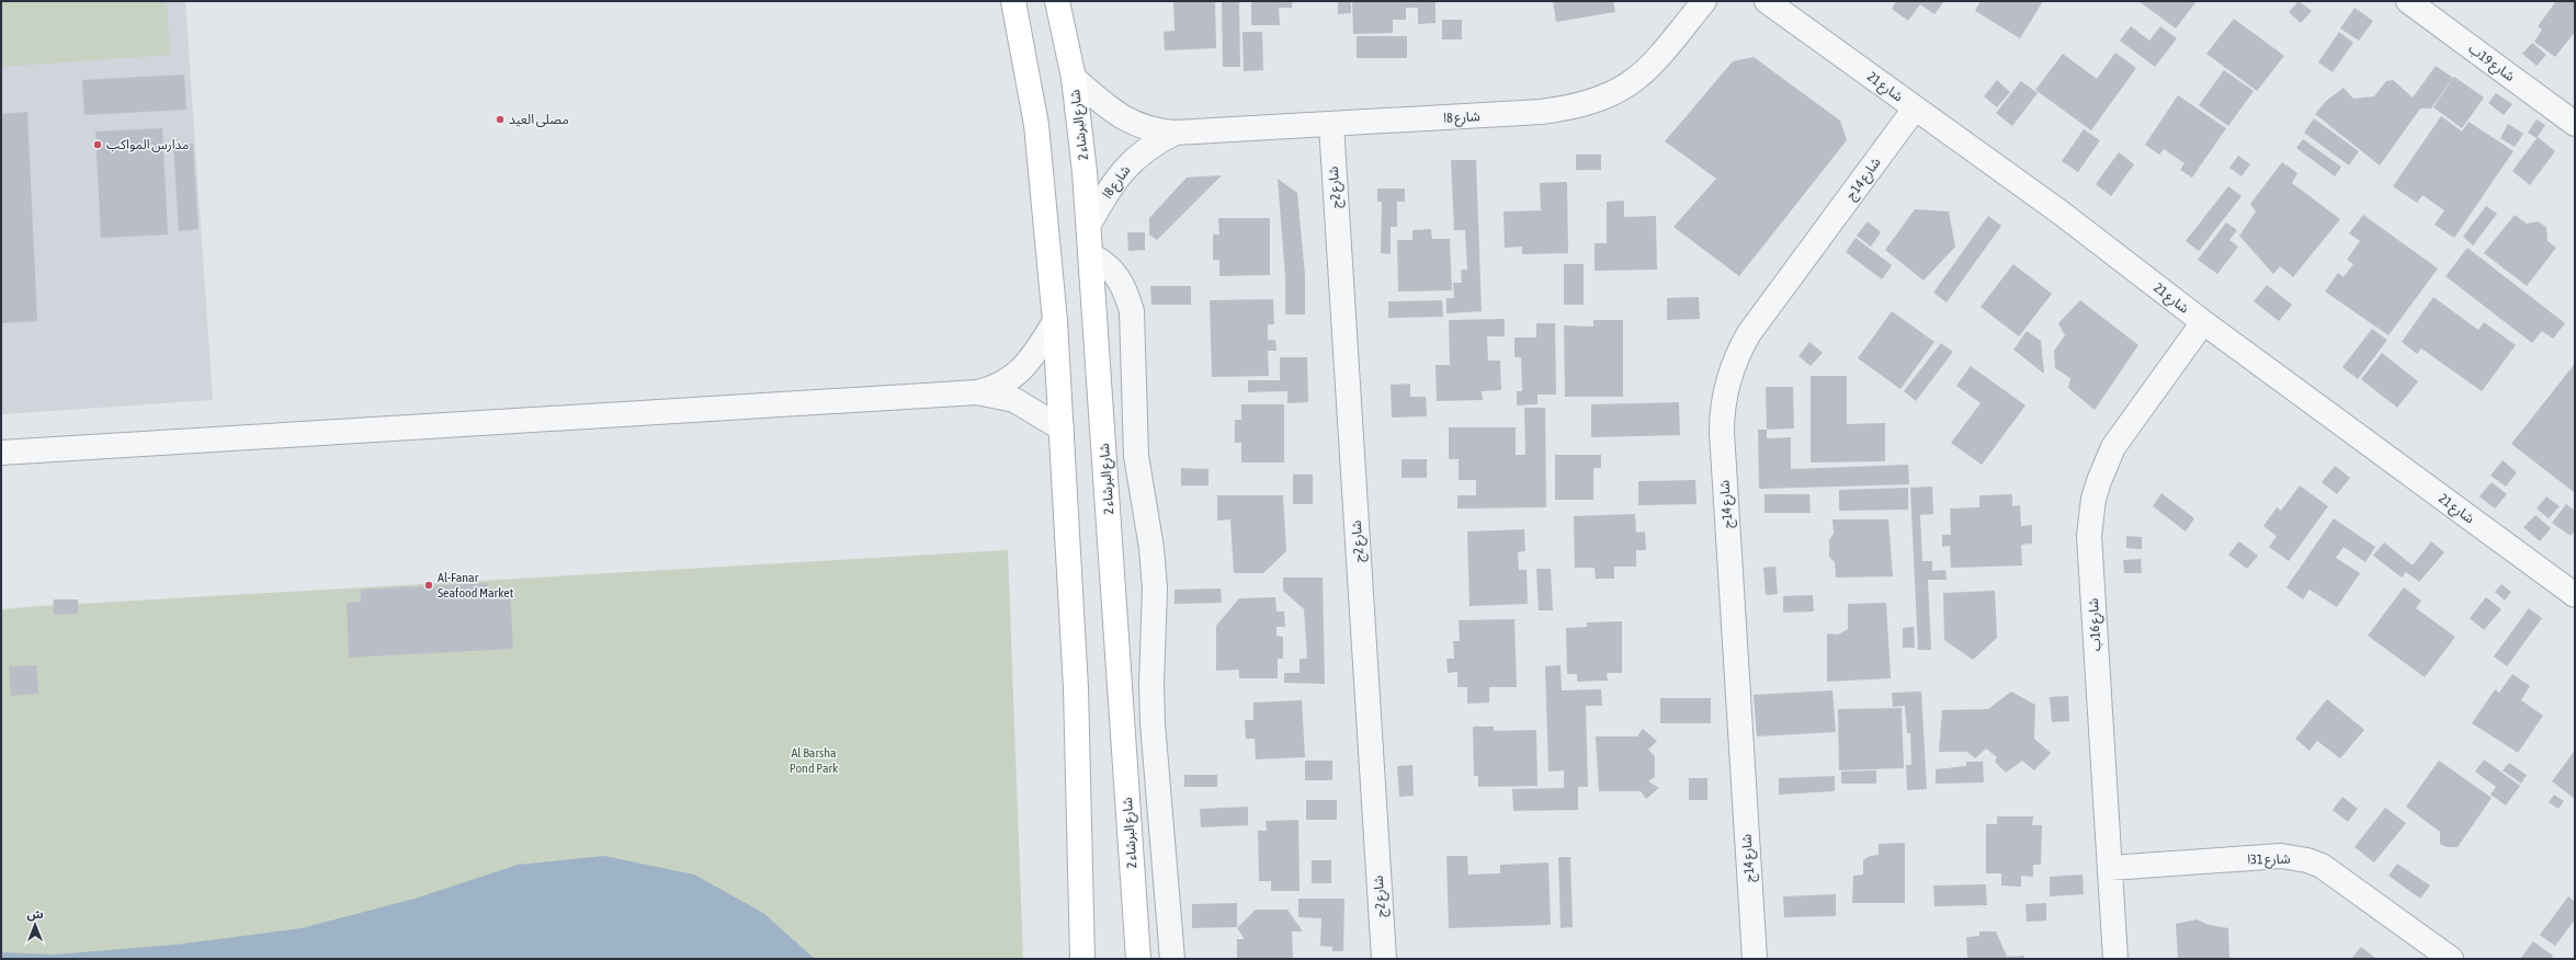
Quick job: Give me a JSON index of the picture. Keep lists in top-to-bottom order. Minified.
{"streets":{"street":["شارع 19ب","شارع 21","شارع 8ا","شارع البرشاء 2","شارع 14ج","شارع 2ج","شارع 16ب","شارع 31ا"]},"crossings":[["شارع 21","شارع 14ج"],["شارع 21","شارع 16ب"],["شارع 8ا","شارع البرشاء 2"],["شارع 8ا","شارع 2ج"],["شارع 16ب","شارع 31ا"]],"parks":["Al Barsha Pond Park"],"places":["مصلى العيد","مدارس المواكب","Al-Fanar Seafood Market"],"north":"top"}
